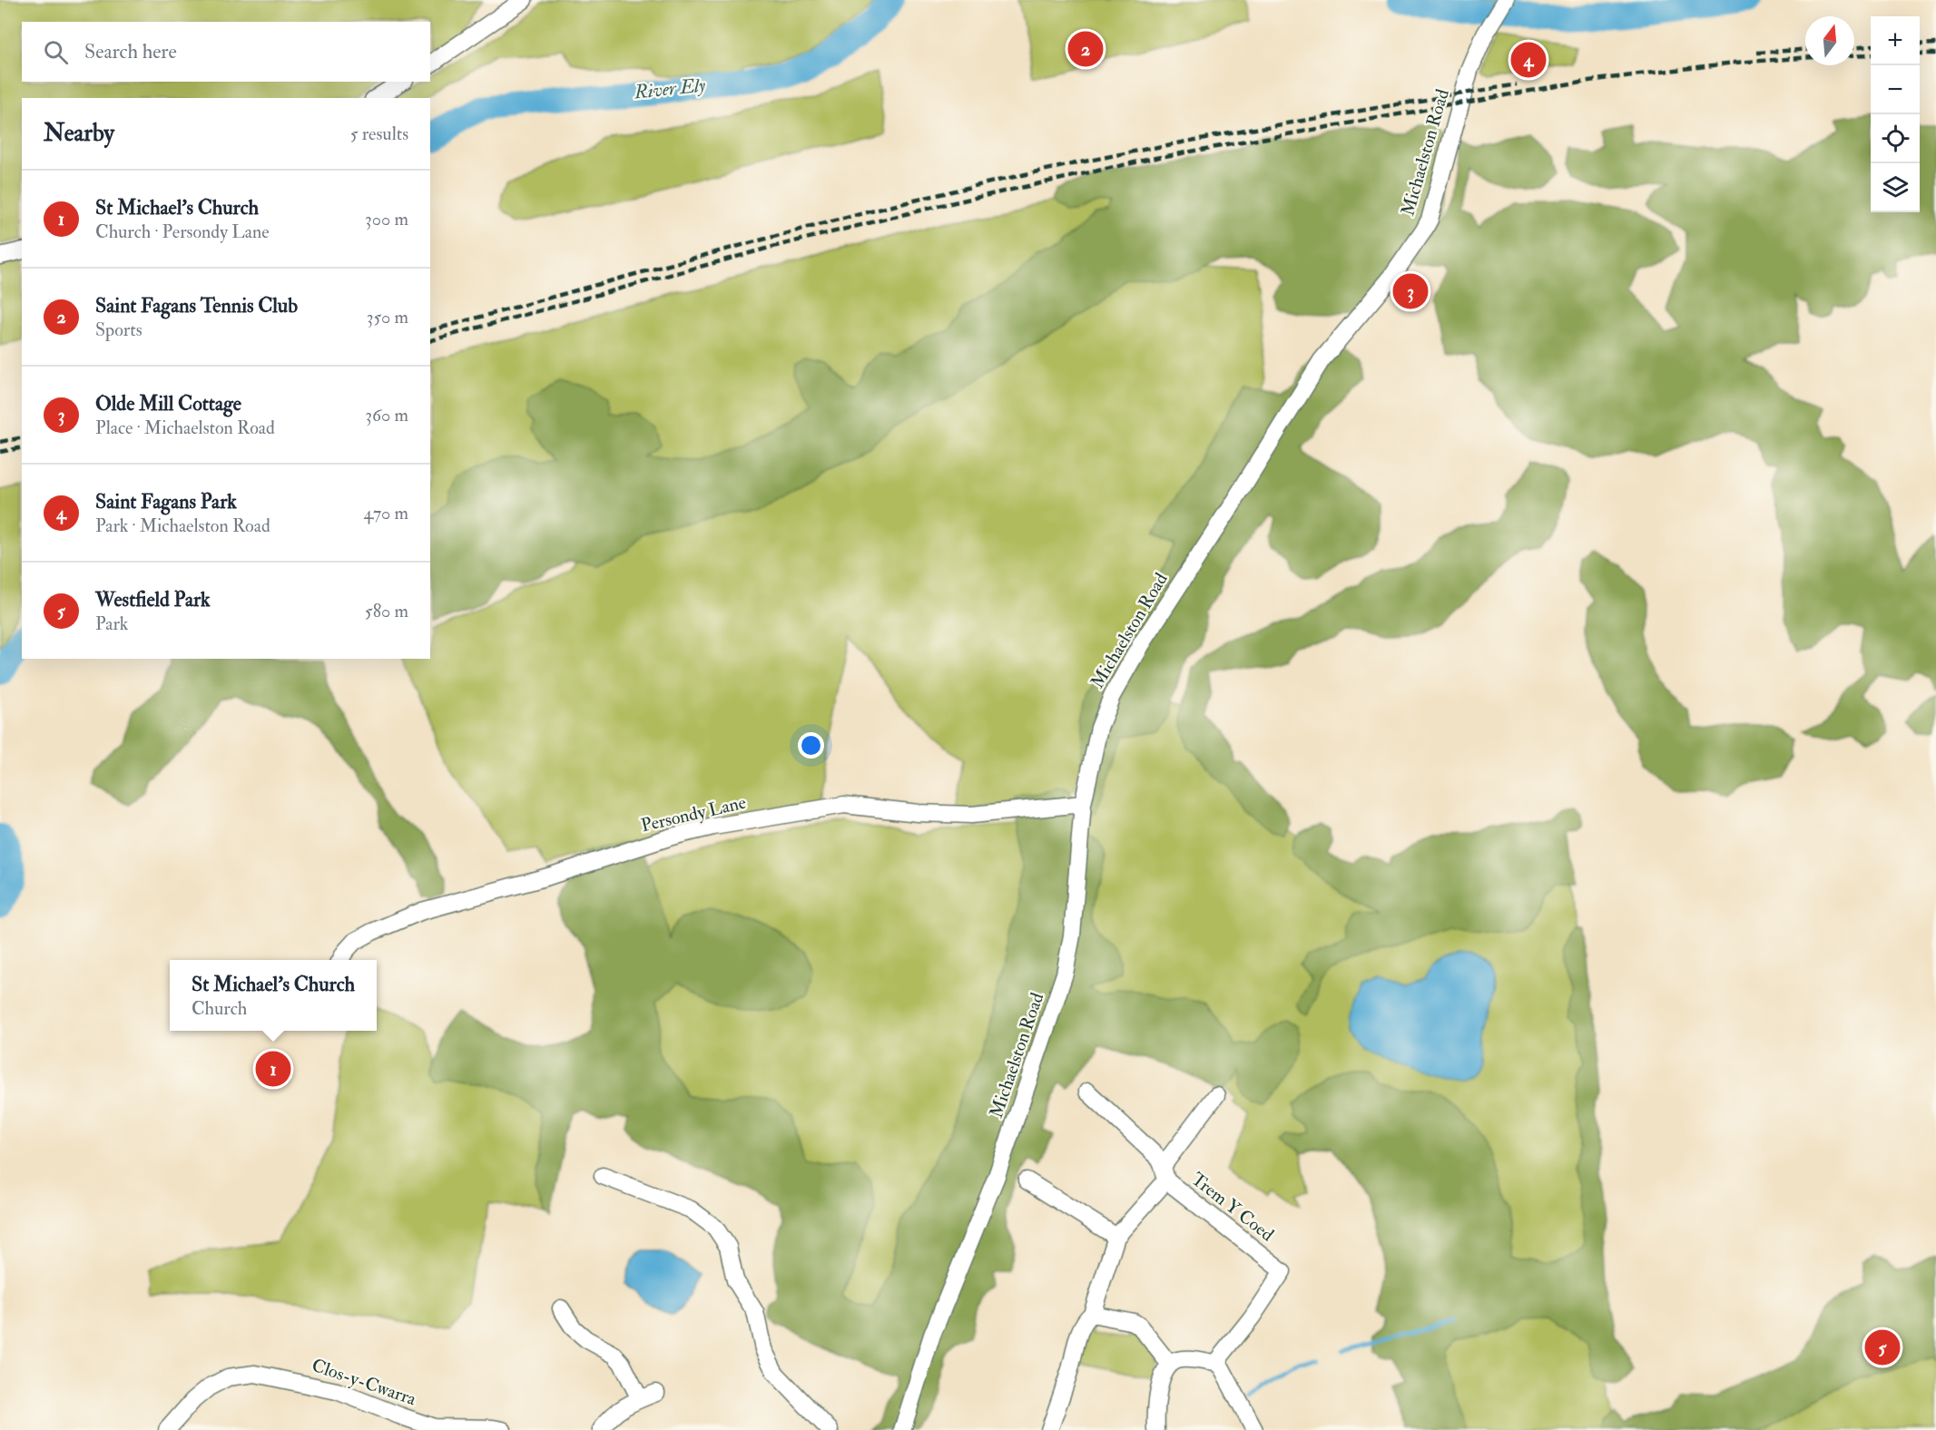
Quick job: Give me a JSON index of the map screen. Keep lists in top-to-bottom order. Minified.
{"streets":{"street":["Michaelston Road","Persondy Lane","Trem Y Coed","Clos-y-Cwarra"]},"crossings":[["Michaelston Road","Persondy Lane"]],"water":["River Ely"],"north":"top","page":{"map_buttons":["+","−"],"search":"Search here","pins":["2","4","3","1","5"],"heading":["Nearby","5 results"],"list":[{"mark":"1","name":"St Michael's Church","note":"Church · Persondy Lane","value":"300 m"},{"mark":"2","name":"Saint Fagans Tennis Club","note":"Sports","value":"350 m"},{"mark":"3","name":"Olde Mill Cottage","note":"Place · Michaelston Road","value":"360 m"},{"mark":"4","name":"Saint Fagans Park","note":"Park · Michaelston Road","value":"470 m"},{"mark":"5","name":"Westfield Park","note":"Park","value":"580 m"}],"popup":["St Michael's Church","Church"]}}
